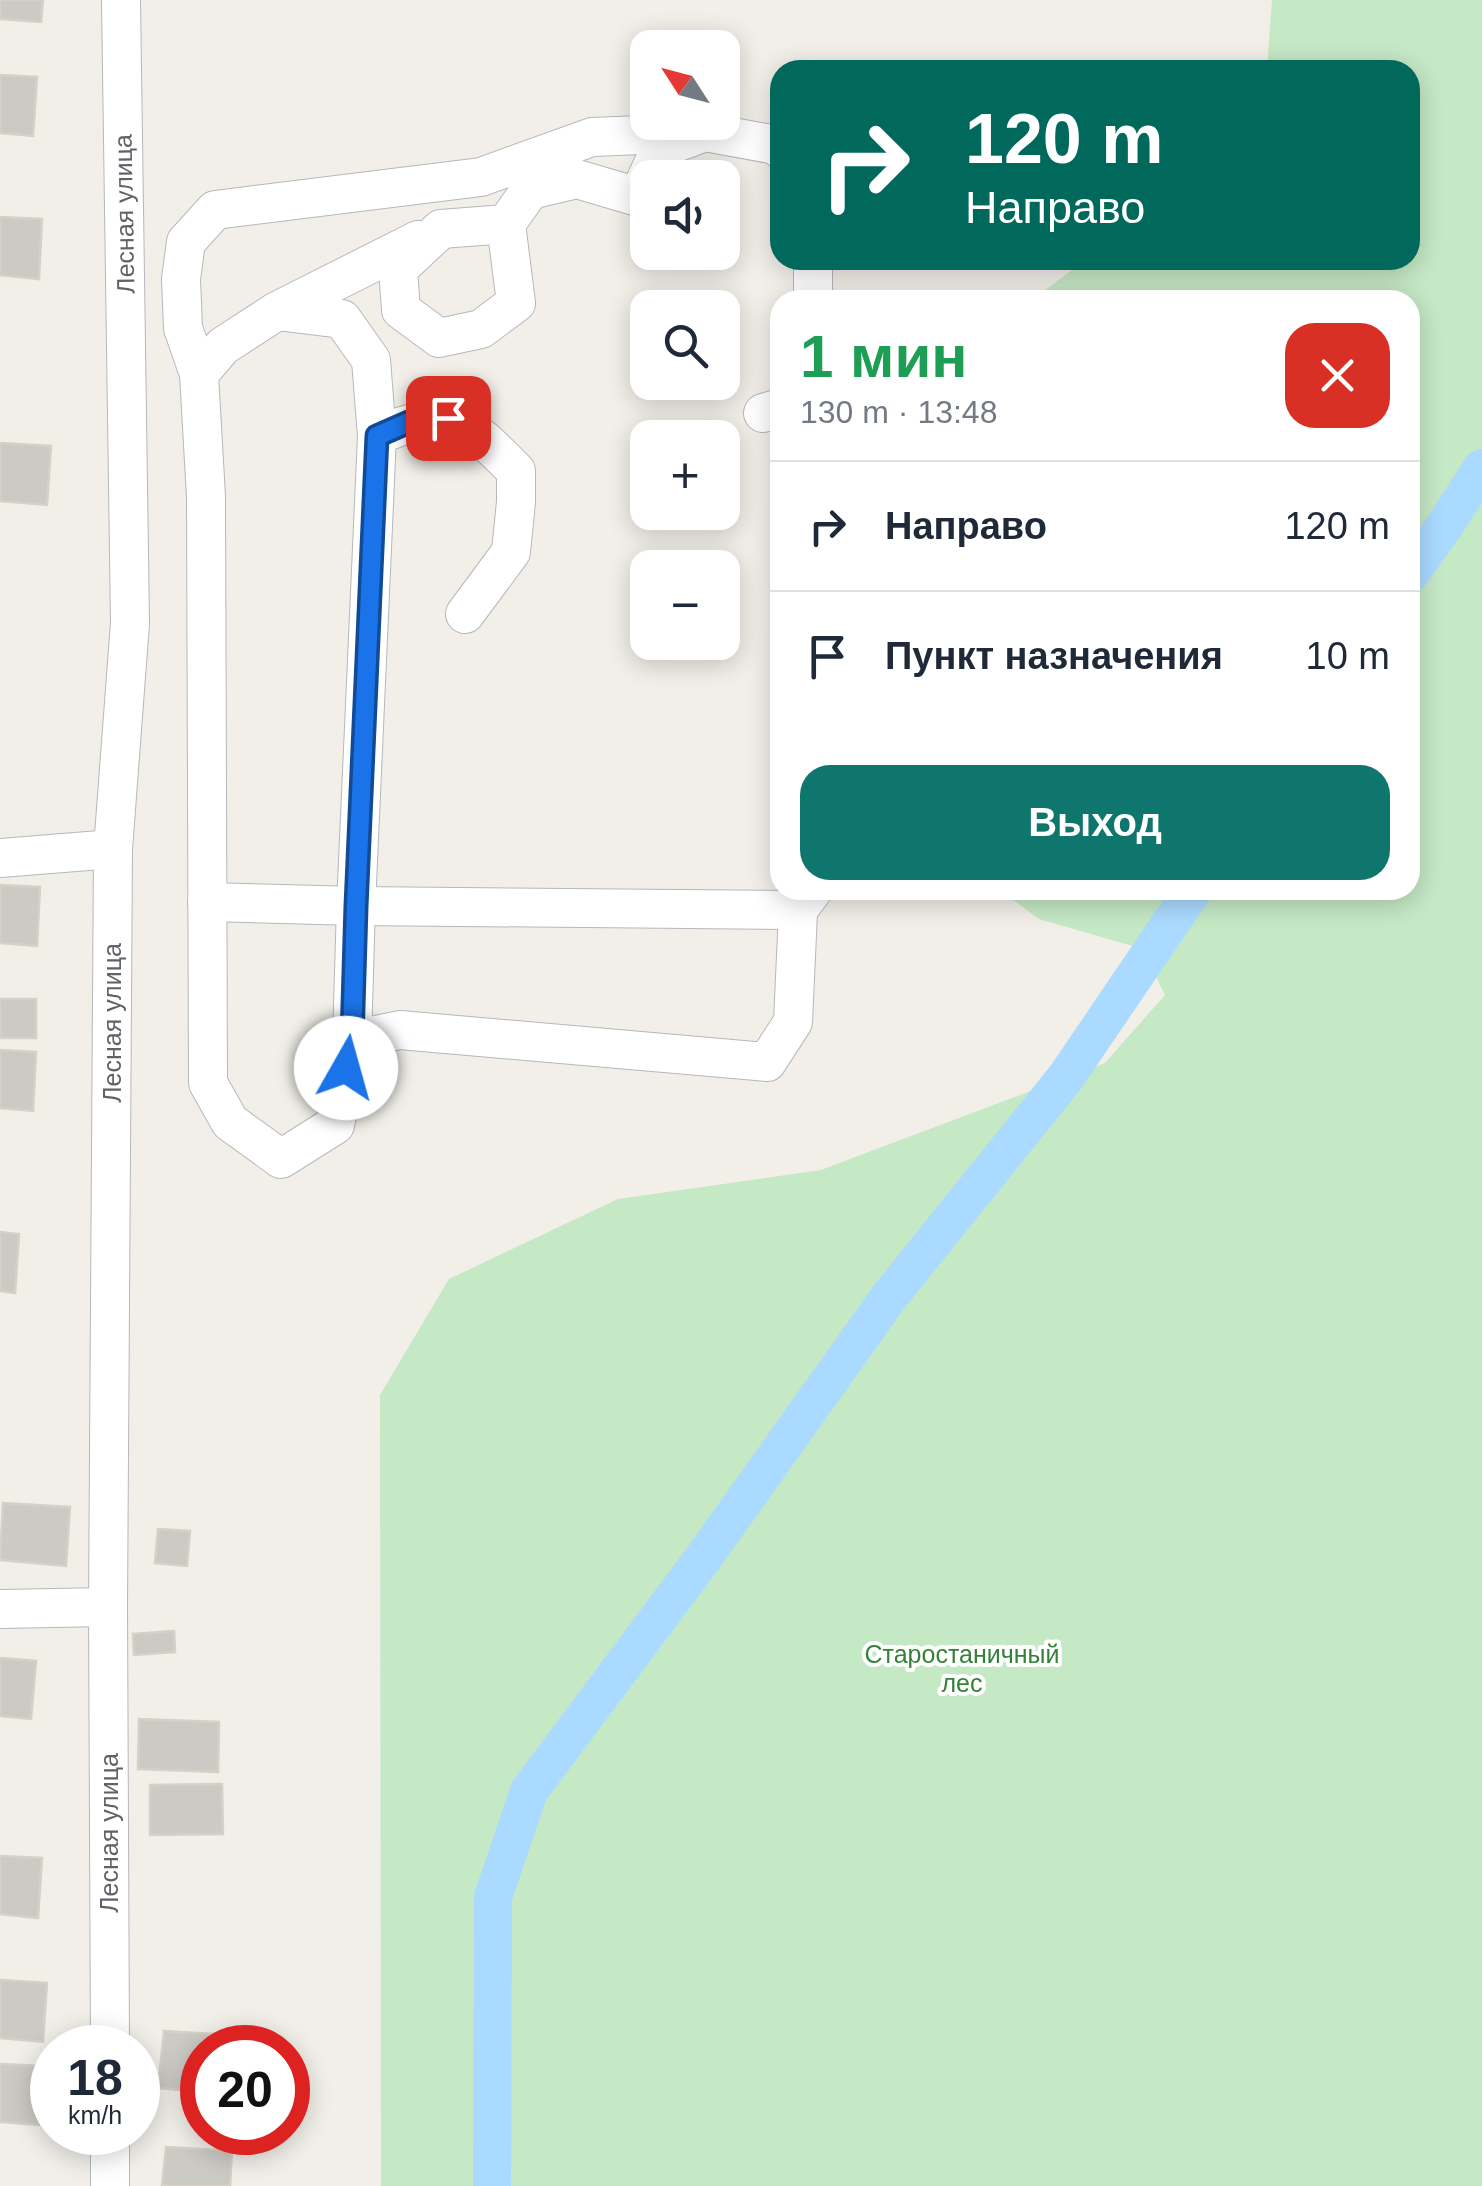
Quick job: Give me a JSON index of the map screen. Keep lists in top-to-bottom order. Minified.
{"streets":{"street":["Лесная улица"]},"parks":["Старостаничный лес"],"north":"top left","page":{"map_buttons":["+","−"],"turn":["120 m","Направо"],"heading":["1 мин","130 m · 13:48"],"list":[{"name":"Направо","value":"120 m"},{"name":"Пункт назначения","value":"10 m"}],"buttons":"Выход","speed":"18 km/h","limit":"20"}}
